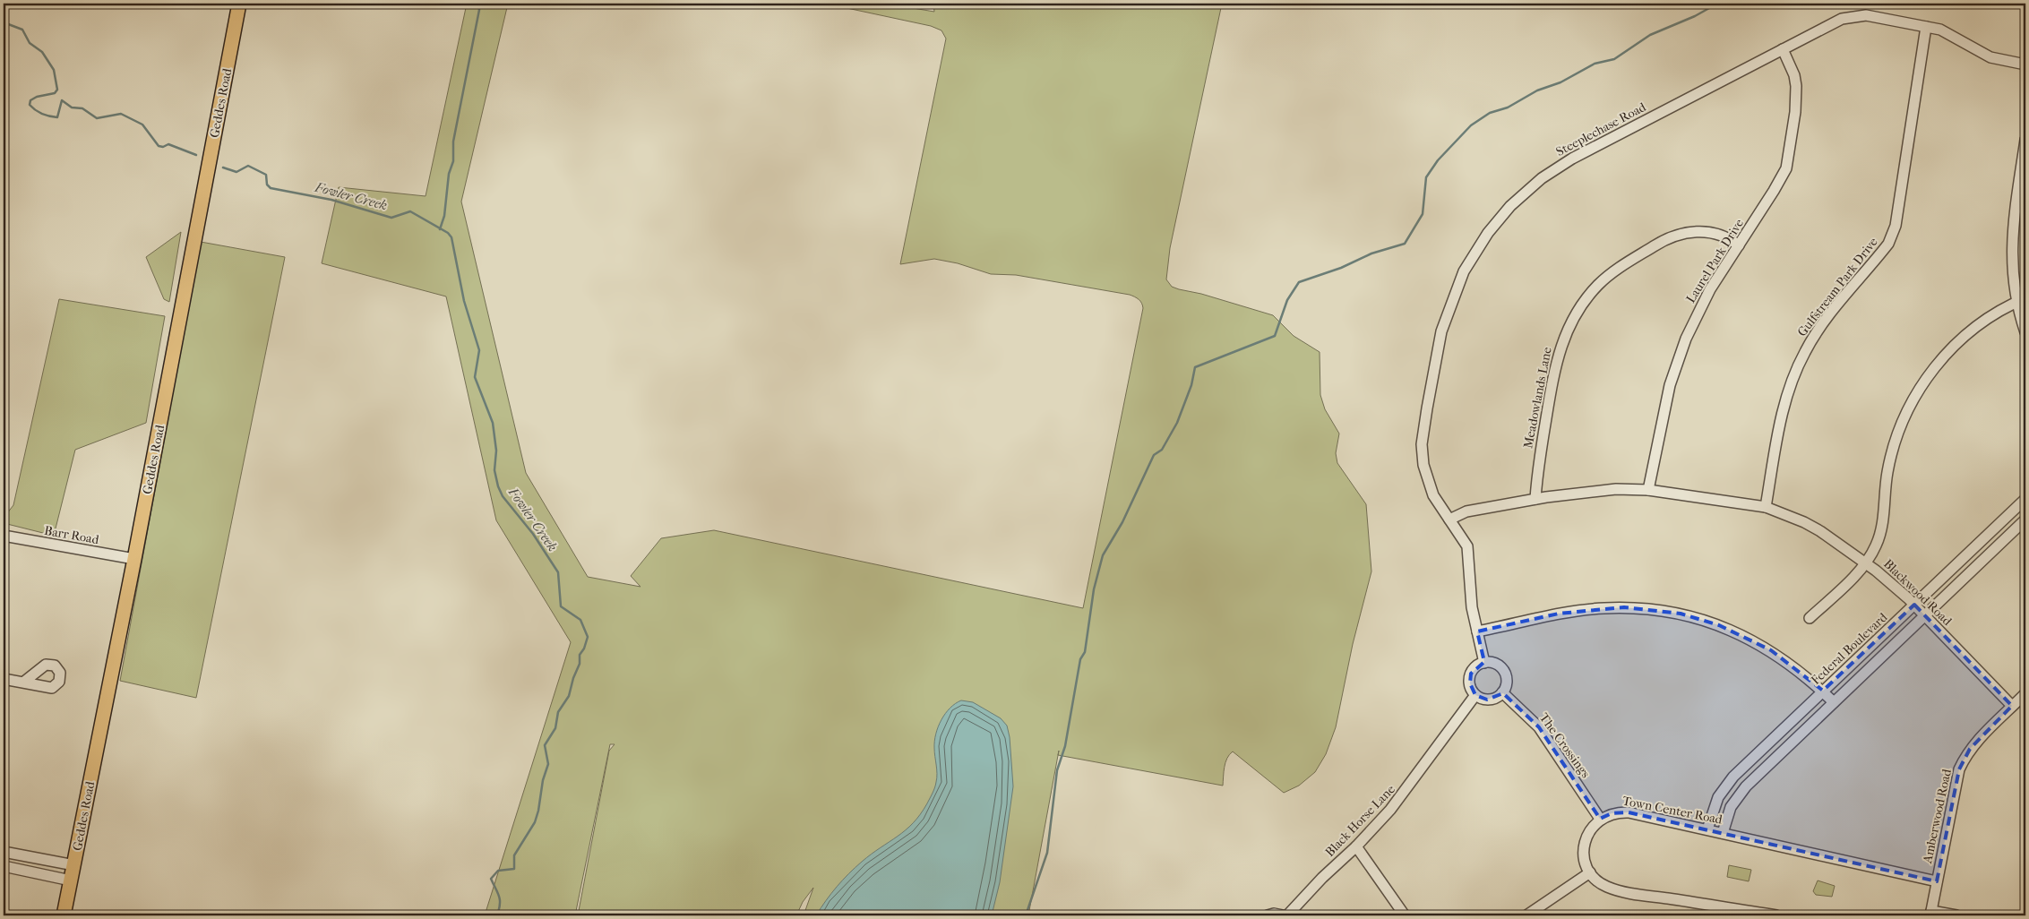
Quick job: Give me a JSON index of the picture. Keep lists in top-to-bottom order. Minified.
{"streets":{"main road":["Geddes Road"],"street":["Steeplechase Road","Laurel Park Drive","Gulfstream Park Drive","Meadowlands Lane","Barr Road","Blackwood Road","Federal Boulevard","The Crossings","Town Center Road","Amberwood Road","Black Horse Lane"]},"crossings":[["Geddes Road","Barr Road"],["Steeplechase Road","Laurel Park Drive"],["Steeplechase Road","Gulfstream Park Drive"],["Steeplechase Road","Blackwood Road"],["Laurel Park Drive","Meadowlands Lane"],["Laurel Park Drive","Blackwood Road"],["Gulfstream Park Drive","Blackwood Road"],["Meadowlands Lane","Blackwood Road"],["Blackwood Road","Federal Boulevard"],["Blackwood Road","Amberwood Road"],["Federal Boulevard","Town Center Road"],["The Crossings","Town Center Road"],["The Crossings","Black Horse Lane"],["Town Center Road","Amberwood Road"]],"water":["Fowler Creek"]}
